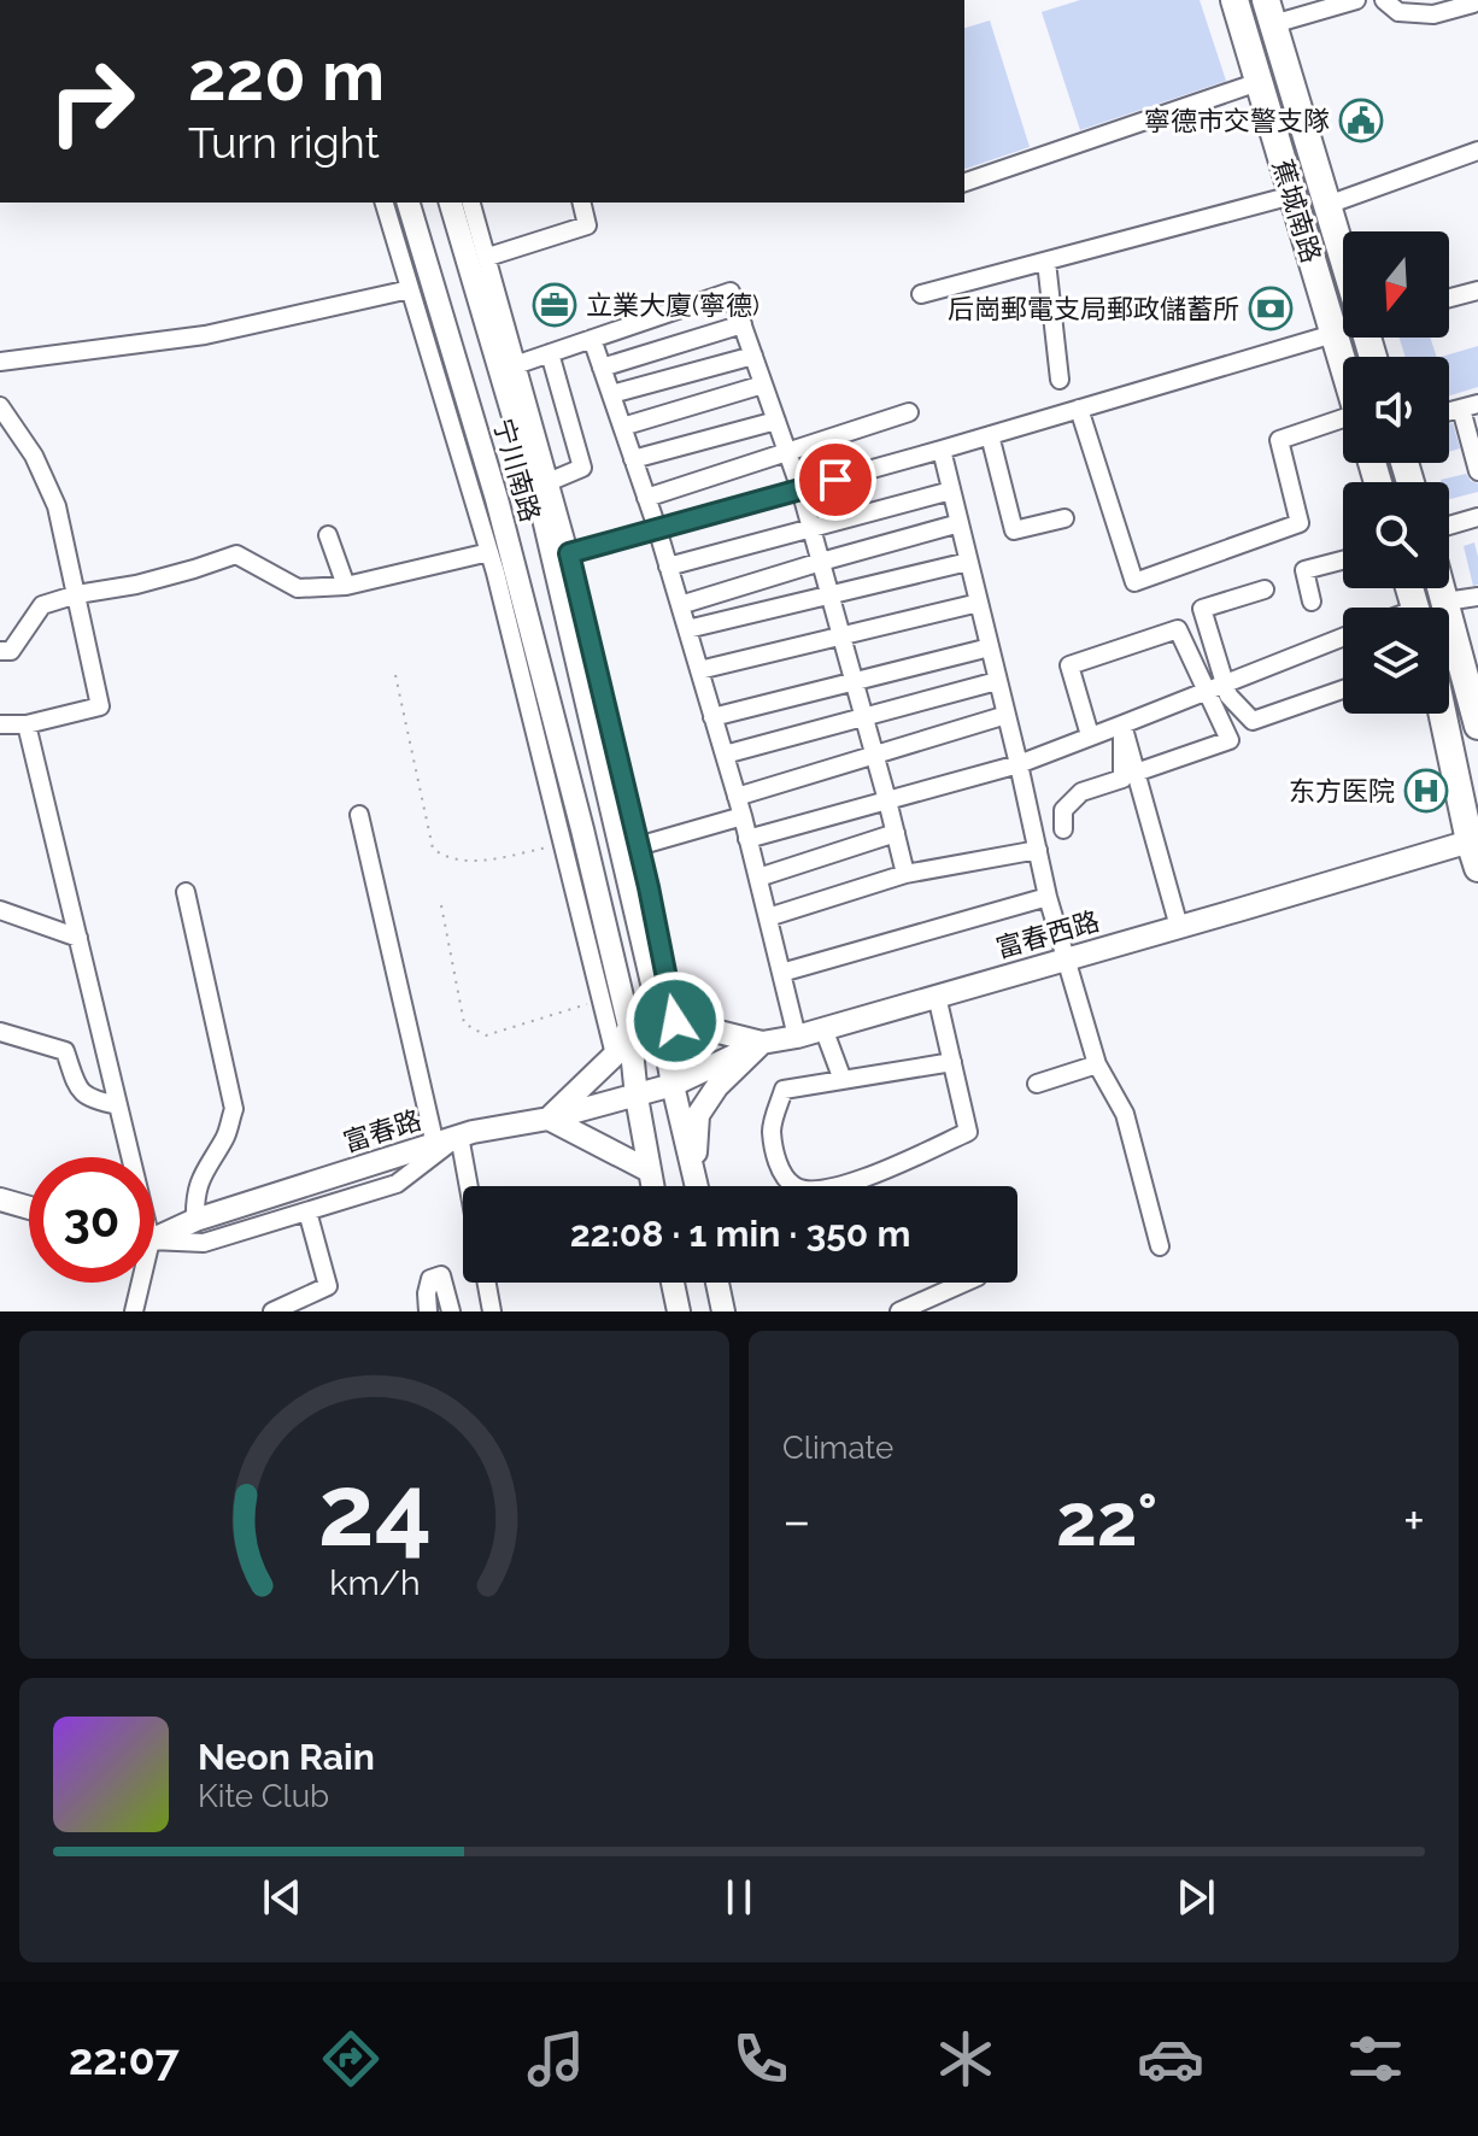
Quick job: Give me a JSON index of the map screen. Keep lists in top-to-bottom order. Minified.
{"streets":{"highway":["蕉城南路"],"main road":["宁川南路","富春西路","富春路"]},"crossings":[["宁川南路","富春西路"],["宁川南路","富春路"],["富春西路","富春路"]],"places":{"public building":["寧德市交警支隊"],"office":["立業大廈(寧德)"],"bank":["后崗郵電支局郵政儲蓄所"],"hospital":["东方医院"]},"north":"bottom","page":{"turn":["220 m","Turn right"],"limit":"30","trip":"22:08 · 1 min · 350 m","tile":"Climate","heat":["−","22°","+"],"song":["Neon Rain","Kite Club"],"tabs":"22:07","gauge":["24","km/h"]}}
